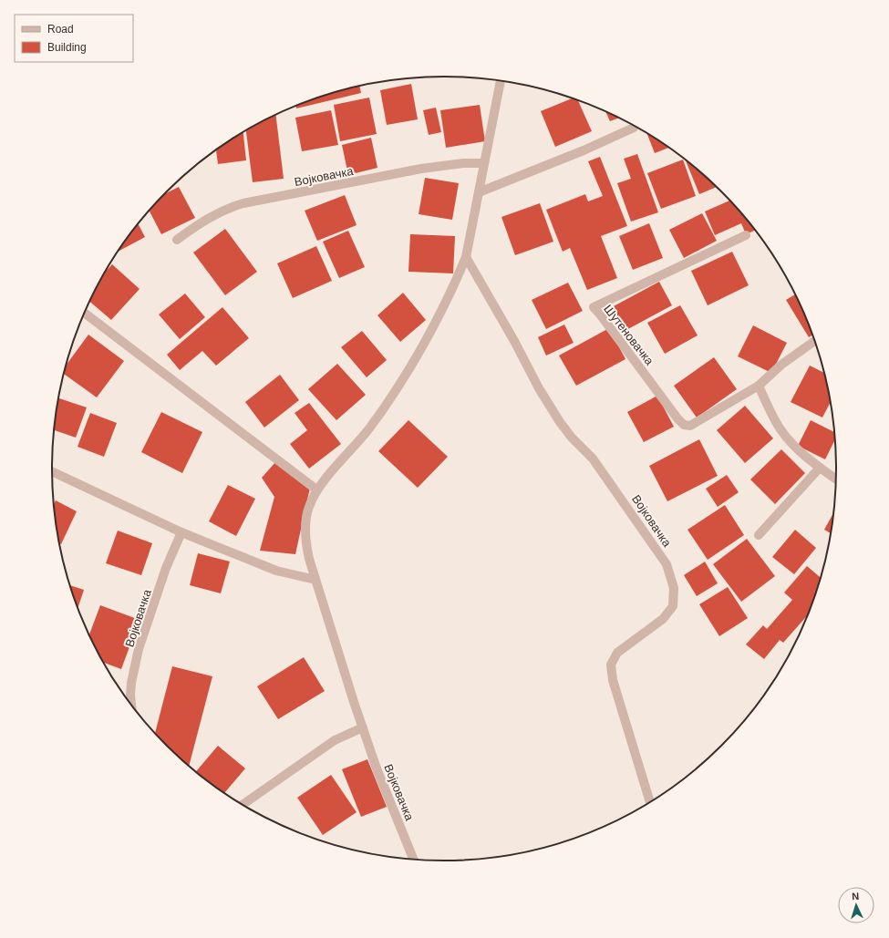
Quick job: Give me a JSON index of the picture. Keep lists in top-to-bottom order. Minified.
{"streets":{"street":["Војковачка","Шутеновачка"]},"legend":["Road","Building"],"north":"top"}
